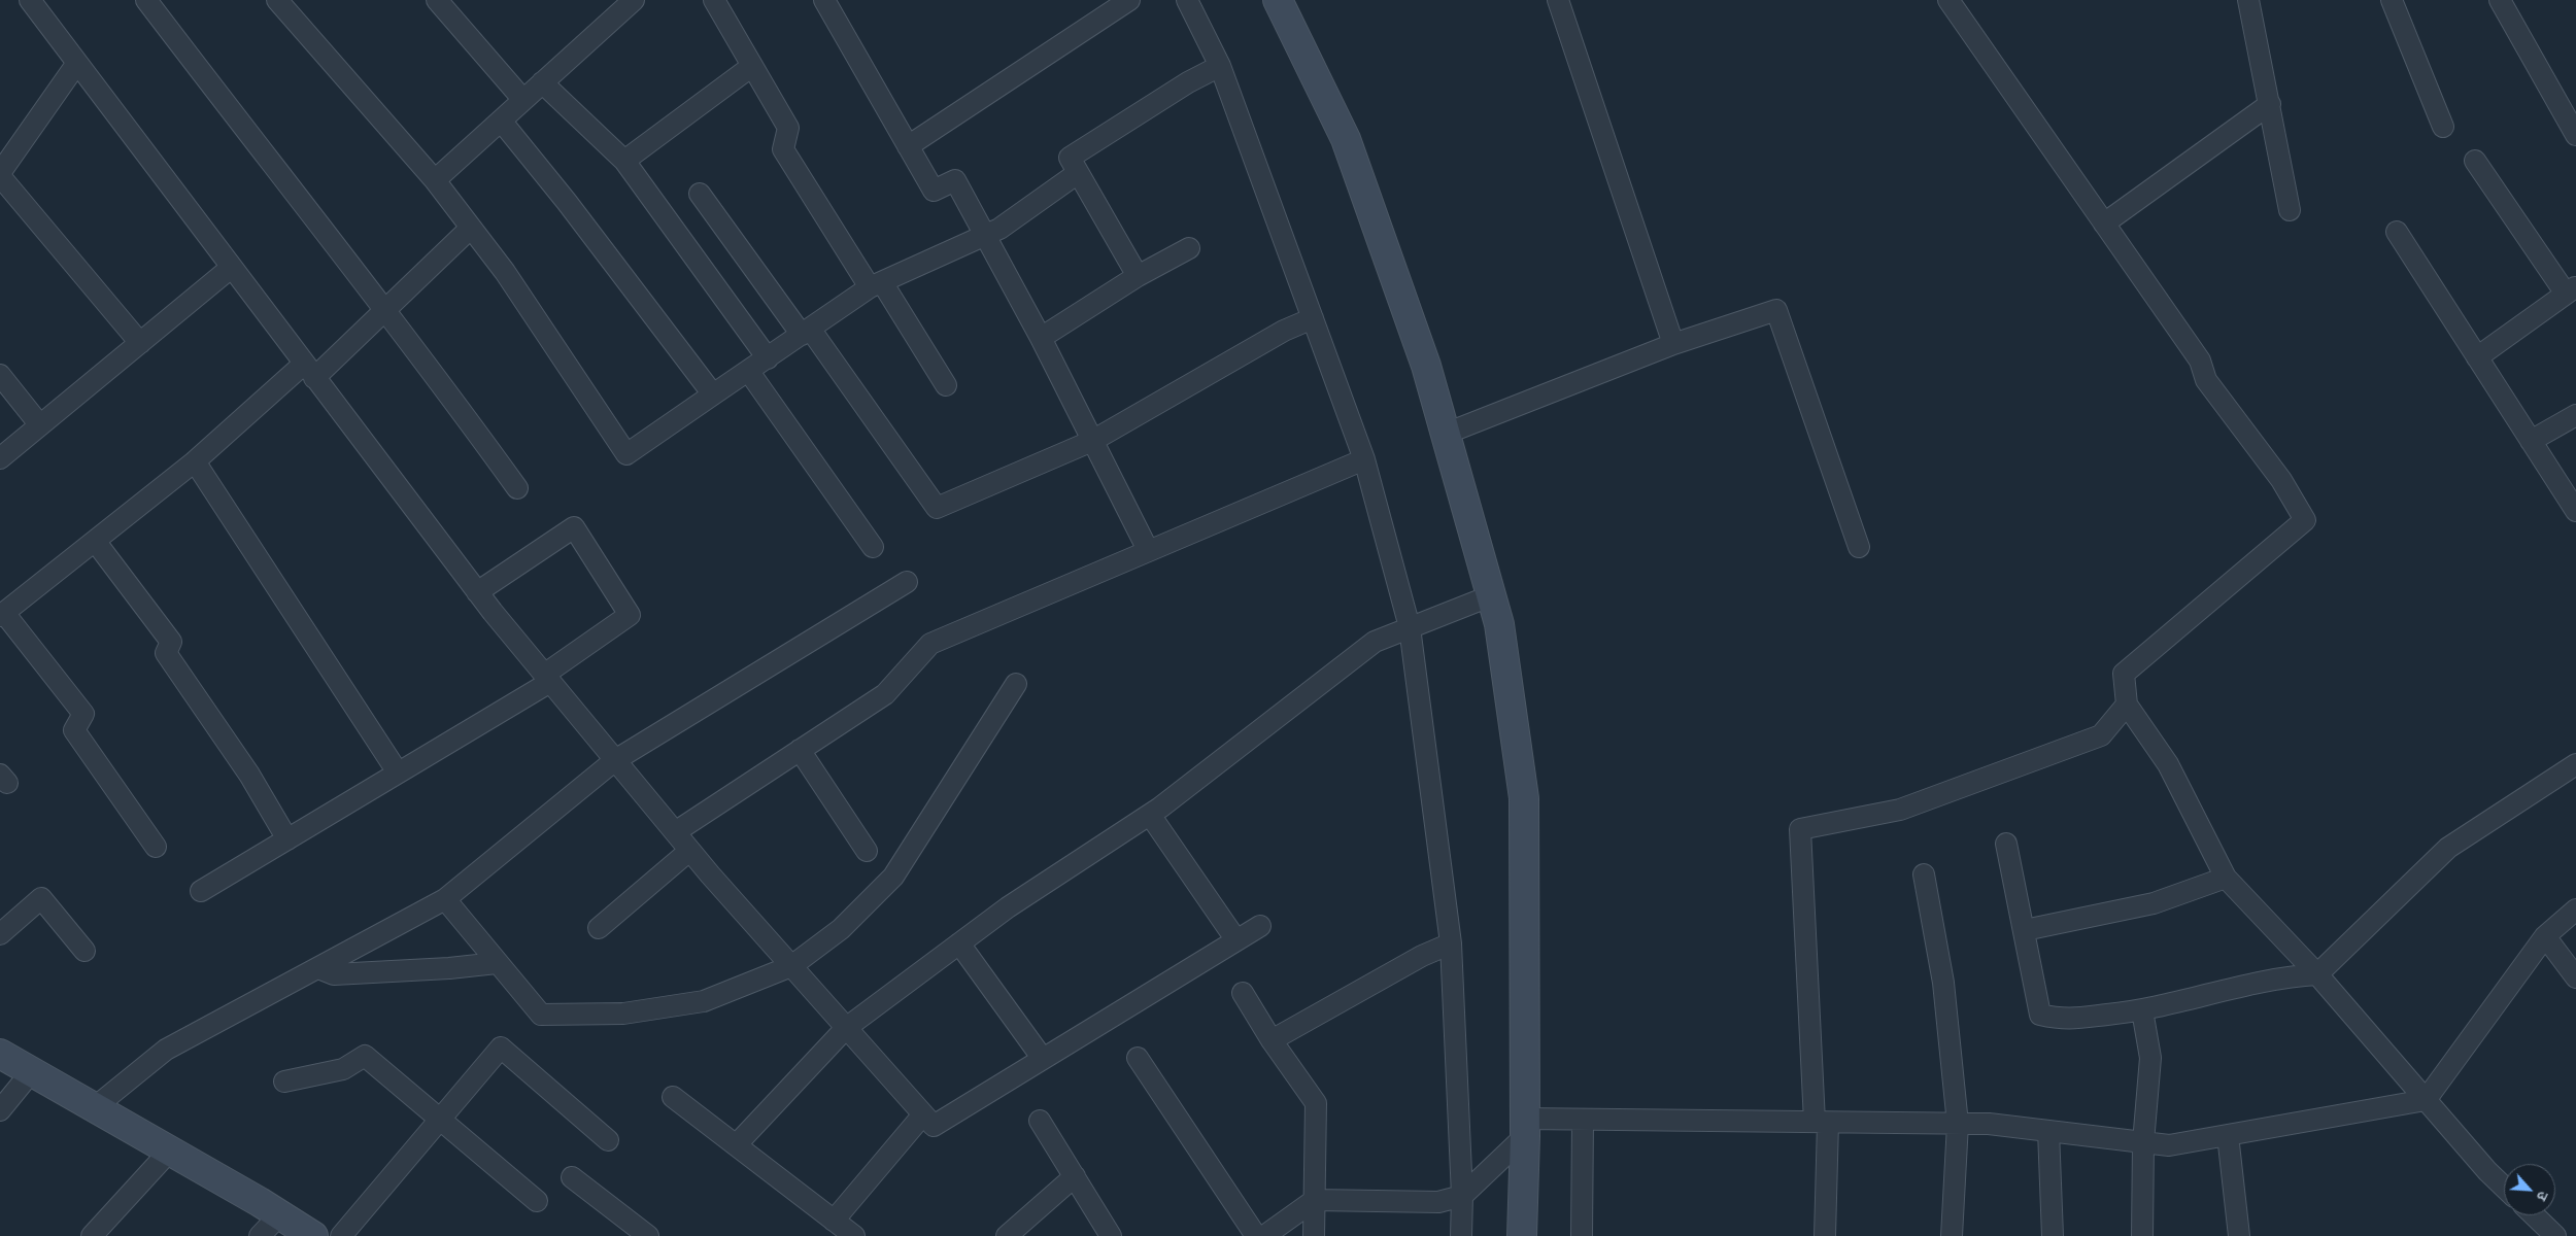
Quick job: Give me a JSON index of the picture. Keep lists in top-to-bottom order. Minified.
{"north":"bottom right"}
